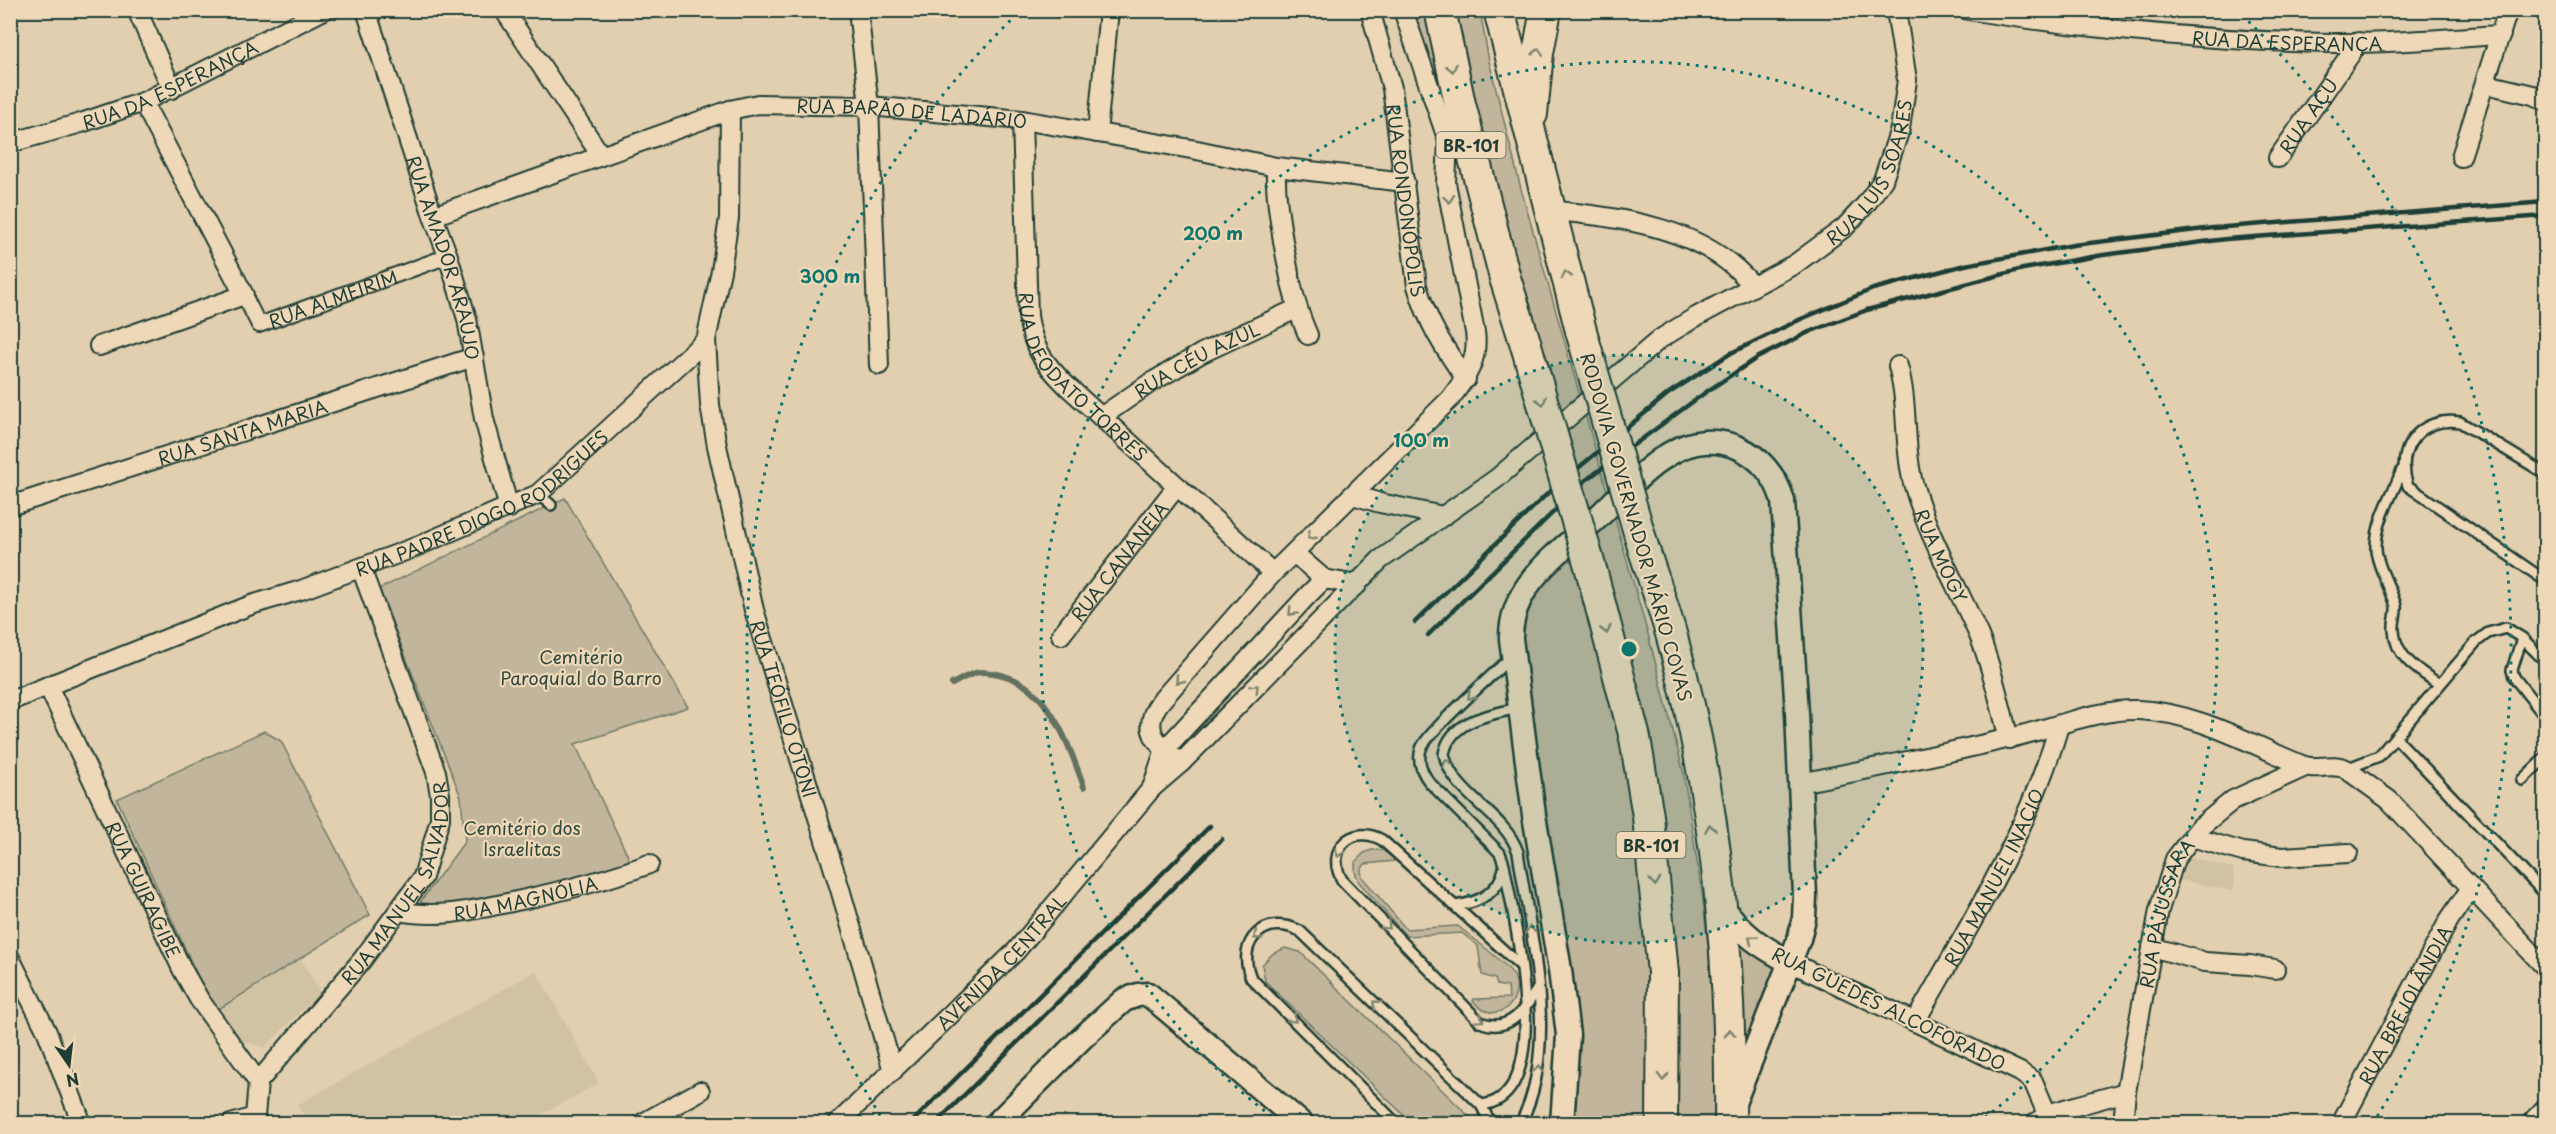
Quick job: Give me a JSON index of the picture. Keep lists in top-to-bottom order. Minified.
{"streets":{"highway":["BR-101","RODOVIA GOVERNADOR MÁRIO COVAS"],"street":["RUA DA ESPERANÇA","RUA BARÃO DE LADÁRIO","RUA AÇU","RUA LUÍS SOARES","RUA RONDONÓPOLIS","RUA AMADOR ARAÚJO","RUA ALMEIRIM","RUA CÉU AZUL","RUA DEODATO TORRES","RUA SANTA MARIA","RUA PADRE DIOGO RODRIGUES","RUA MOGY","RUA CANANEIA","RUA TEÓFILO OTONI","RUA MANUEL INÁCIO","RUA MANUEL SALVADOR","RUA GUIRAGIBE","RUA MAGNÓLIA","RUA PAJUSSARA","AVENIDA CENTRAL","RUA BREJOLÂNDIA","RUA GUEDES ALCOFORADO"]},"crossings":[["RUA DA ESPERANÇA","RUA AÇU"],["RUA BARÃO DE LADÁRIO","RUA RONDONÓPOLIS"],["RUA BARÃO DE LADÁRIO","RUA AMADOR ARAÚJO"],["RUA BARÃO DE LADÁRIO","RUA DEODATO TORRES"],["RUA LUÍS SOARES","AVENIDA CENTRAL"],["RUA AMADOR ARAÚJO","RUA ALMEIRIM"],["RUA AMADOR ARAÚJO","RUA SANTA MARIA"],["RUA AMADOR ARAÚJO","RUA PADRE DIOGO RODRIGUES"],["RUA CÉU AZUL","RUA DEODATO TORRES"],["RUA DEODATO TORRES","RUA CANANEIA"],["RUA PADRE DIOGO RODRIGUES","RUA TEÓFILO OTONI"],["RUA PADRE DIOGO RODRIGUES","RUA MANUEL SALVADOR"],["RUA PADRE DIOGO RODRIGUES","RUA GUIRAGIBE"],["RODOVIA GOVERNADOR MÁRIO COVAS","RUA GUEDES ALCOFORADO"],["RUA TEÓFILO OTONI","AVENIDA CENTRAL"],["RUA MANUEL INÁCIO","RUA GUEDES ALCOFORADO"],["RUA MANUEL SALVADOR","RUA GUIRAGIBE"],["RUA MANUEL SALVADOR","RUA MAGNÓLIA"]],"parks":["Cemitério Paroquial do Barro","Cemitério dos Israelitas"],"north":"bottom","rings":["200 m","300 m","100 m"]}
